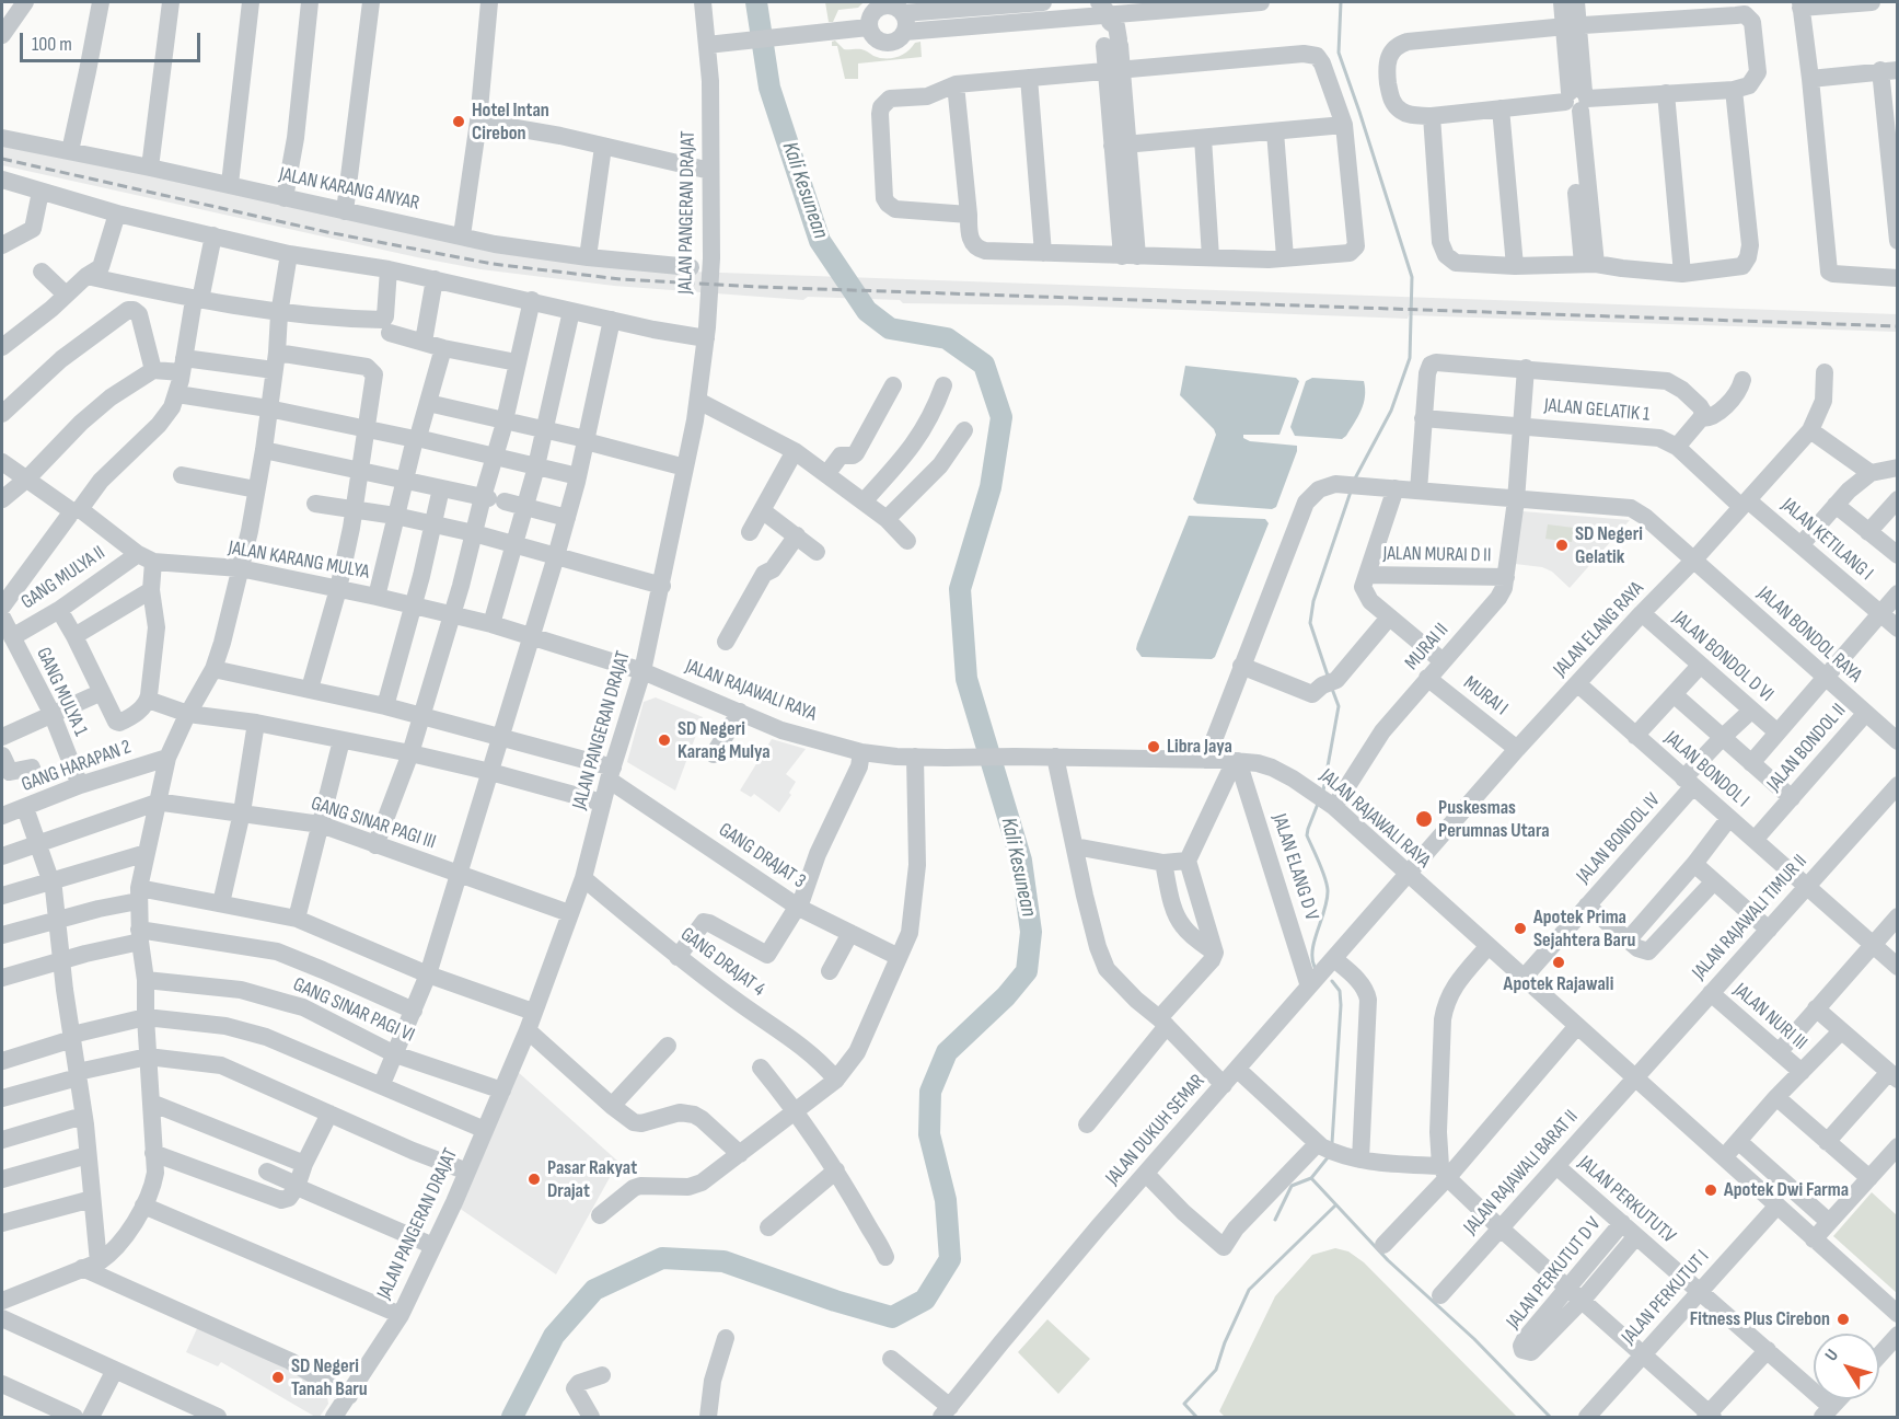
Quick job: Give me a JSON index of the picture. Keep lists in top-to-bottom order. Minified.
{"streets":{"street":["JALAN KARANG ANYAR","JALAN PANGERAN DRAJAT","JALAN GELATIK 1","JALAN KETILANG I","JALAN MURAI D II","JALAN KARANG MULYA","GANG MULYA II","JALAN ELANG RAYA","JALAN BONDOL RAYA","MURAI II","JALAN BONDOL D VI","JALAN RAJAWALI RAYA","GANG MULYA 1","MURAI I","JALAN BONDOL II","GANG HARAPAN 2","JALAN BONDOL I","GANG SINAR PAGI III","JALAN BONDOL IV","GANG DRAJAT 3","JALAN ELANG D V","JALAN RAJAWALI TIMUR II","GANG DRAJAT 4","GANG SINAR PAGI VI","JALAN NURI III","JALAN DUKUH SEMAR","JALAN RAJAWALI BARAT II","JALAN PERKUTUT.V","JALAN PERKUTUT D V","JALAN PERKUTUT I"]},"crossings":[["JALAN PANGERAN DRAJAT","JALAN KARANG MULYA"],["JALAN PANGERAN DRAJAT","JALAN RAJAWALI RAYA"],["JALAN PANGERAN DRAJAT","GANG SINAR PAGI III"],["JALAN PANGERAN DRAJAT","GANG DRAJAT 3"],["JALAN PANGERAN DRAJAT","GANG DRAJAT 4"],["JALAN PANGERAN DRAJAT","GANG SINAR PAGI VI"],["JALAN GELATIK 1","JALAN KETILANG I"],["JALAN GELATIK 1","JALAN ELANG RAYA"],["JALAN GELATIK 1","MURAI II"],["JALAN KETILANG I","JALAN ELANG RAYA"],["JALAN MURAI D II","MURAI II"],["JALAN KARANG MULYA","GANG MULYA II"],["JALAN KARANG MULYA","JALAN RAJAWALI RAYA"],["GANG MULYA II","GANG MULYA 1"],["JALAN ELANG RAYA","JALAN BONDOL RAYA"],["JALAN ELANG RAYA","JALAN BONDOL D VI"],["JALAN ELANG RAYA","JALAN RAJAWALI RAYA"],["JALAN ELANG RAYA","MURAI I"],["JALAN ELANG RAYA","JALAN BONDOL I"],["JALAN ELANG RAYA","JALAN DUKUH SEMAR"],["JALAN BONDOL RAYA","MURAI II"],["JALAN BONDOL RAYA","JALAN BONDOL II"],["MURAI II","JALAN RAJAWALI RAYA"],["MURAI II","MURAI I"],["JALAN BONDOL D VI","JALAN BONDOL IV"],["JALAN RAJAWALI RAYA","JALAN BONDOL IV"],["JALAN RAJAWALI RAYA","JALAN ELANG D V"],["JALAN RAJAWALI RAYA","JALAN RAJAWALI TIMUR II"],["JALAN RAJAWALI RAYA","JALAN DUKUH SEMAR"],["JALAN RAJAWALI RAYA","JALAN RAJAWALI BARAT II"],["JALAN RAJAWALI RAYA","JALAN PERKUTUT I"],["GANG MULYA 1","GANG HARAPAN 2"],["JALAN BONDOL II","JALAN BONDOL I"],["JALAN BONDOL I","JALAN BONDOL IV"],["JALAN BONDOL I","JALAN RAJAWALI TIMUR II"],["JALAN ELANG D V","JALAN DUKUH SEMAR"],["JALAN RAJAWALI TIMUR II","JALAN NURI III"],["JALAN RAJAWALI TIMUR II","JALAN RAJAWALI BARAT II"],["JALAN RAJAWALI BARAT II","JALAN PERKUTUT.V"],["JALAN PERKUTUT.V","JALAN PERKUTUT D V"],["JALAN PERKUTUT.V","JALAN PERKUTUT I"]],"water":["Kali Kesunean"],"places":["Hotel Intan Cirebon","SD Negeri Gelatik","SD Negeri Karang Mulya","Libra Jaya","Puskesmas Perumnas Utara","Apotek Prima Sejahtera Baru","Apotek Rajawali","Pasar Rakyat Drajat","Apotek Dwi Farma","Fitness Plus Cirebon","SD Negeri Tanah Baru"],"scale_bar":"100 m","north":"top left"}
